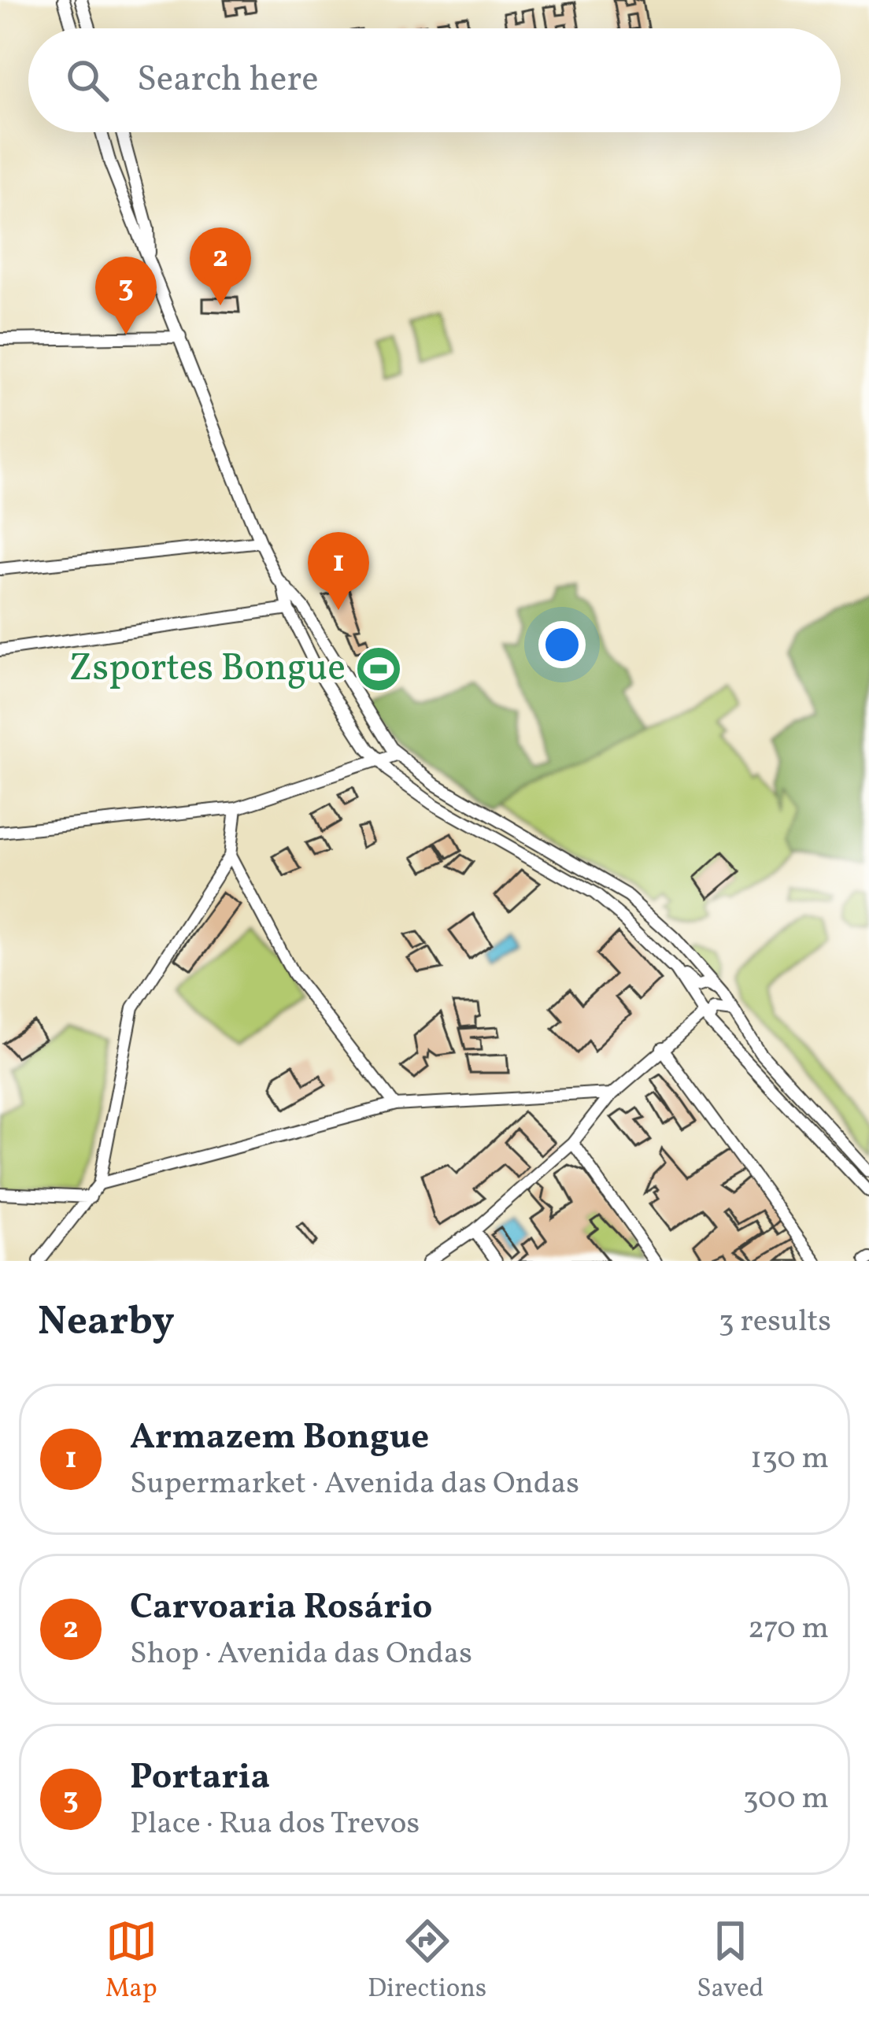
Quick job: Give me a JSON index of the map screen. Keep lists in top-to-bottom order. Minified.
{"places":{"sports":["Zsportes Bongue"]},"page":{"search":"Search here","pins":["2","3","1"],"heading":["Nearby","3 results"],"list":[{"mark":"1","name":"Armazem Bongue","note":"Supermarket · Avenida das Ondas","value":"130 m"},{"mark":"2","name":"Carvoaria Rosário","note":"Shop · Avenida das Ondas","value":"270 m"},{"mark":"3","name":"Portaria","note":"Place · Rua dos Trevos","value":"300 m"}],"nav":["Map","Directions","Saved"]}}
